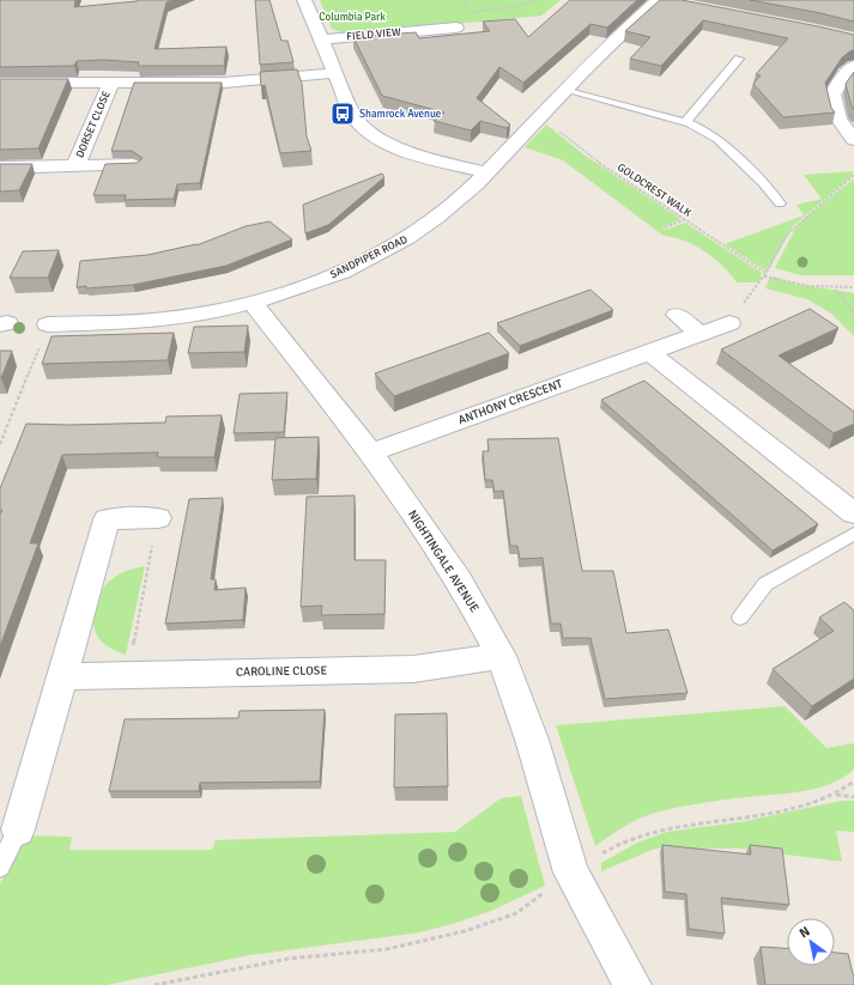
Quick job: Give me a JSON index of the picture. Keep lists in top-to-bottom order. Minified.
{"streets":{"street":["FIELD VIEW","DORSET CLOSE","SANDPIPER ROAD","ANTHONY CRESCENT","NIGHTINGALE AVENUE","CAROLINE CLOSE"],"path":["GOLDCREST WALK"]},"crossings":[["GOLDCREST WALK","SANDPIPER ROAD"],["SANDPIPER ROAD","NIGHTINGALE AVENUE"],["ANTHONY CRESCENT","NIGHTINGALE AVENUE"],["NIGHTINGALE AVENUE","CAROLINE CLOSE"]],"parks":["Columbia Park"],"places":{"bus stop":["Shamrock Avenue"]},"north":"top left"}
